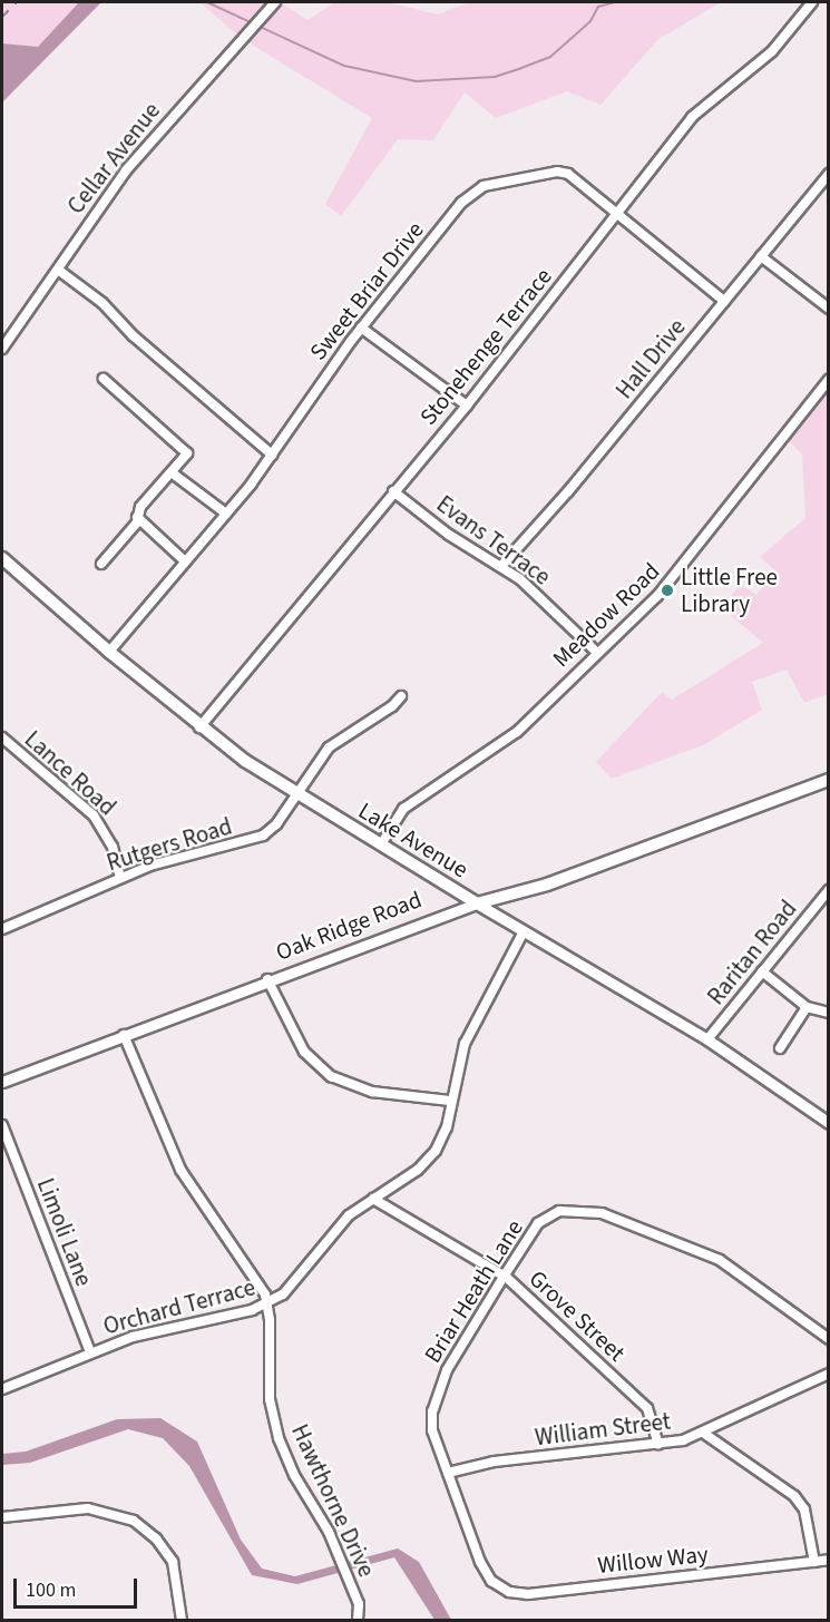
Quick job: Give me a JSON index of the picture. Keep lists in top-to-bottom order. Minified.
{"streets":{"main road":["Lake Avenue","Oak Ridge Road"],"street":["Cellar Avenue","Sweet Briar Drive","Stonehenge Terrace","Hall Drive","Evans Terrace","Meadow Road","Lance Road","Rutgers Road","Raritan Road","Limoli Lane","Briar Heath Lane","Orchard Terrace","Grove Street","William Street","Hawthorne Drive","Willow Way"]},"crossings":[["Sweet Briar Drive","Stonehenge Terrace"],["Sweet Briar Drive","Hall Drive"],["Sweet Briar Drive","Lake Avenue"],["Stonehenge Terrace","Evans Terrace"],["Stonehenge Terrace","Lake Avenue"],["Hall Drive","Evans Terrace"],["Evans Terrace","Meadow Road"],["Meadow Road","Lake Avenue"],["Lance Road","Rutgers Road"],["Lake Avenue","Rutgers Road"],["Lake Avenue","Oak Ridge Road"],["Lake Avenue","Raritan Road"],["Lake Avenue","Orchard Terrace"],["Oak Ridge Road","Hawthorne Drive"],["Limoli Lane","Orchard Terrace"],["Briar Heath Lane","Grove Street"],["Briar Heath Lane","William Street"],["Briar Heath Lane","Willow Way"],["Orchard Terrace","Grove Street"],["Orchard Terrace","Hawthorne Drive"],["Grove Street","William Street"]],"places":["Little Free Library"],"scale_bar":"100 m"}
